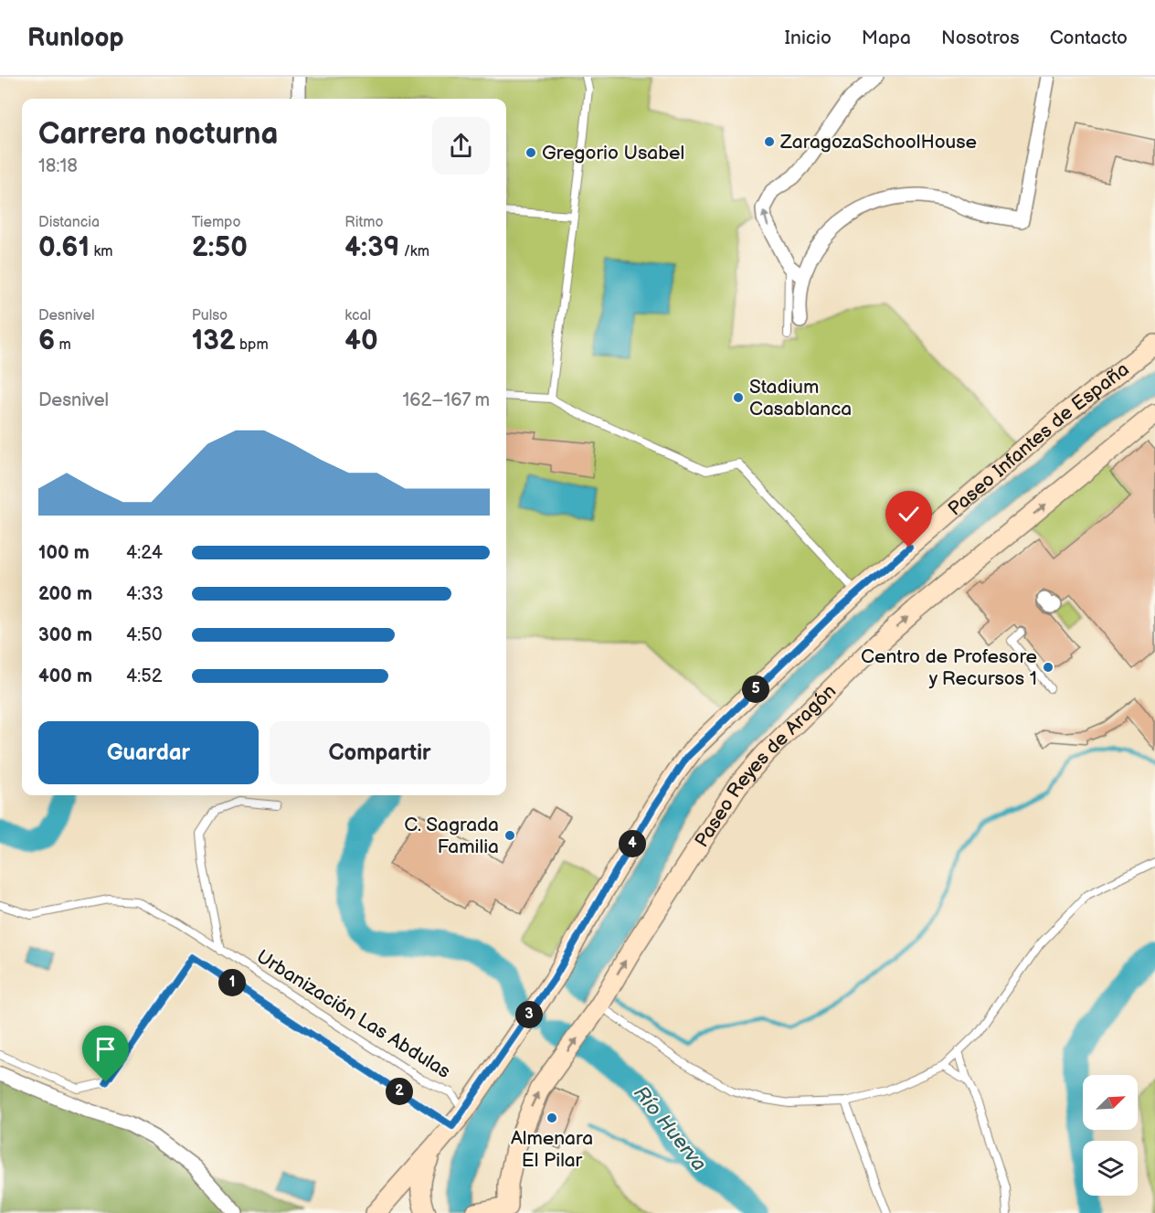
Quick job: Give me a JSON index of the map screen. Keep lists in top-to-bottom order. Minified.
{"streets":{"street":["Paseo Infantes de España","Paseo Reyes de Aragón"],"lane":["Urbanización Las Abdulas"]},"crossings":[["Paseo Infantes de España","Urbanización Las Abdulas"]],"one_way":["Paseo Reyes de Aragón"],"water":["Río Huerva"],"places":["ZaragozaSchoolHouse","Gregorio Usabel","Stadium Casablanca","Centro de Profesore y Recursos 1","C. Sagrada Familia","Almenara El Pilar"],"north":"top right","page":{"header":"Runloop","nav":["Inicio","Mapa","Nosotros","Contacto"],"heading":["Carrera nocturna","18:18"],"stats":[["Distancia","0.61 km"],["Tiempo","2:50"],["Ritmo","4:39 /km"],["Desnivel","6 m"],["Pulso","132 bpm"],["kcal","40"]],"chart":["Desnivel","162–167 m"],"list":[{"name":"100 m","note":"4:24"},{"name":"200 m","note":"4:33"},{"name":"300 m","note":"4:50"},{"name":"400 m","note":"4:52"}],"pins":["5","4","1","3","2"],"buttons":["Guardar","Compartir"]}}
